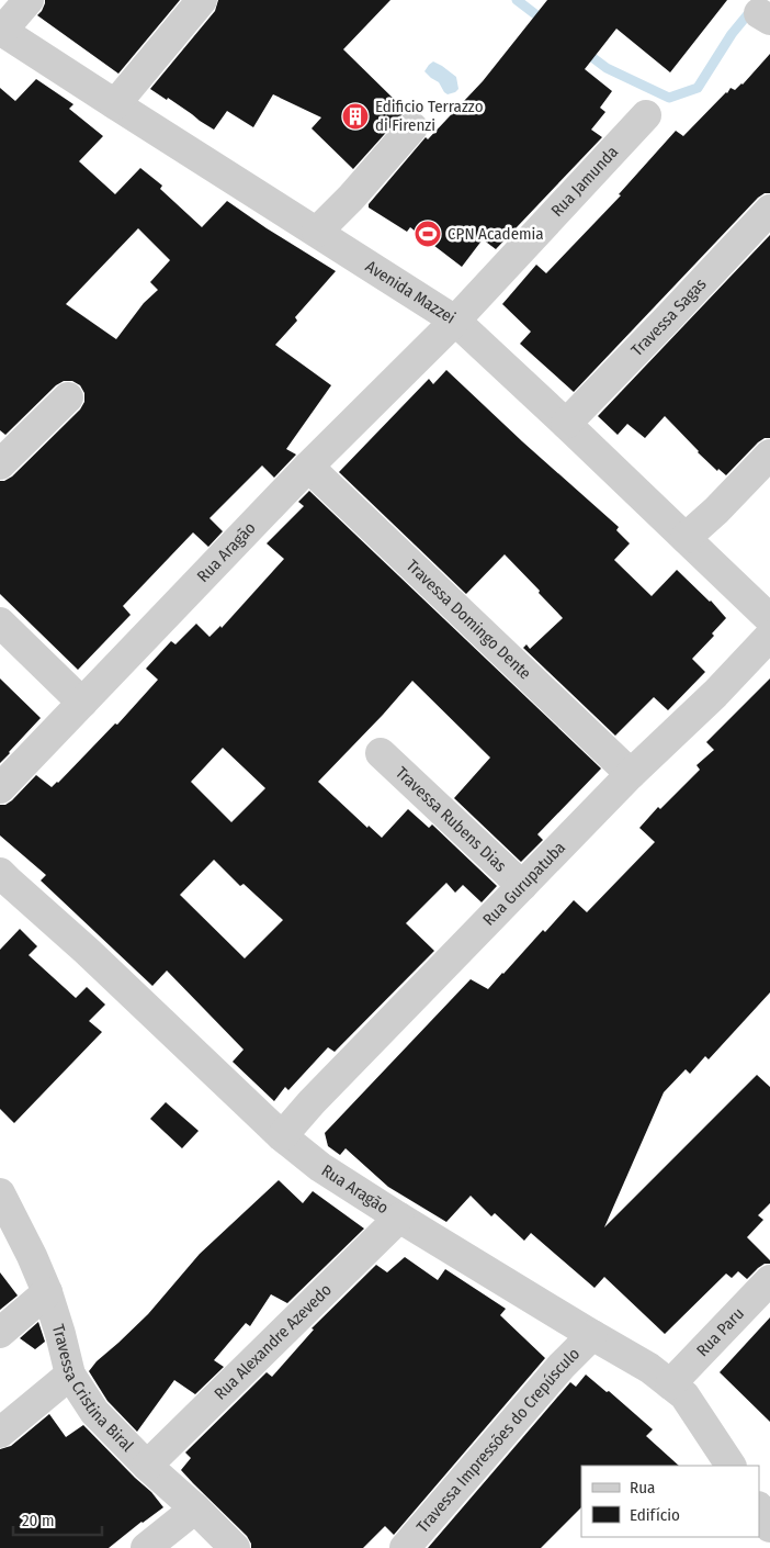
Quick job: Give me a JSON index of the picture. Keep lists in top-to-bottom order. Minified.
{"streets":{"street":["Rua Jamunda","Avenida Mazzei","Travessa Sagas","Rua Aragão","Travessa Domingo Dente","Travessa Rubens Dias","Rua Gurupatuba","Rua Paru","Rua Alexandre Azevedo","Travessa Cristina Biral","Travessa Impressões do Crepúsculo"]},"crossings":[["Rua Jamunda","Avenida Mazzei"],["Rua Jamunda","Rua Aragão"],["Avenida Mazzei","Travessa Sagas"],["Avenida Mazzei","Rua Aragão"],["Rua Aragão","Travessa Domingo Dente"],["Rua Aragão","Rua Gurupatuba"],["Rua Aragão","Rua Paru"],["Rua Aragão","Rua Alexandre Azevedo"],["Rua Aragão","Travessa Impressões do Crepúsculo"],["Travessa Domingo Dente","Rua Gurupatuba"],["Travessa Rubens Dias","Rua Gurupatuba"],["Rua Alexandre Azevedo","Travessa Cristina Biral"]],"places":{"building":["Edificio Terrazzo di Firenzi"],"sports":["CPN Academia"]},"legend":["Rua","Edifício"],"scale_bar":"20 m"}
